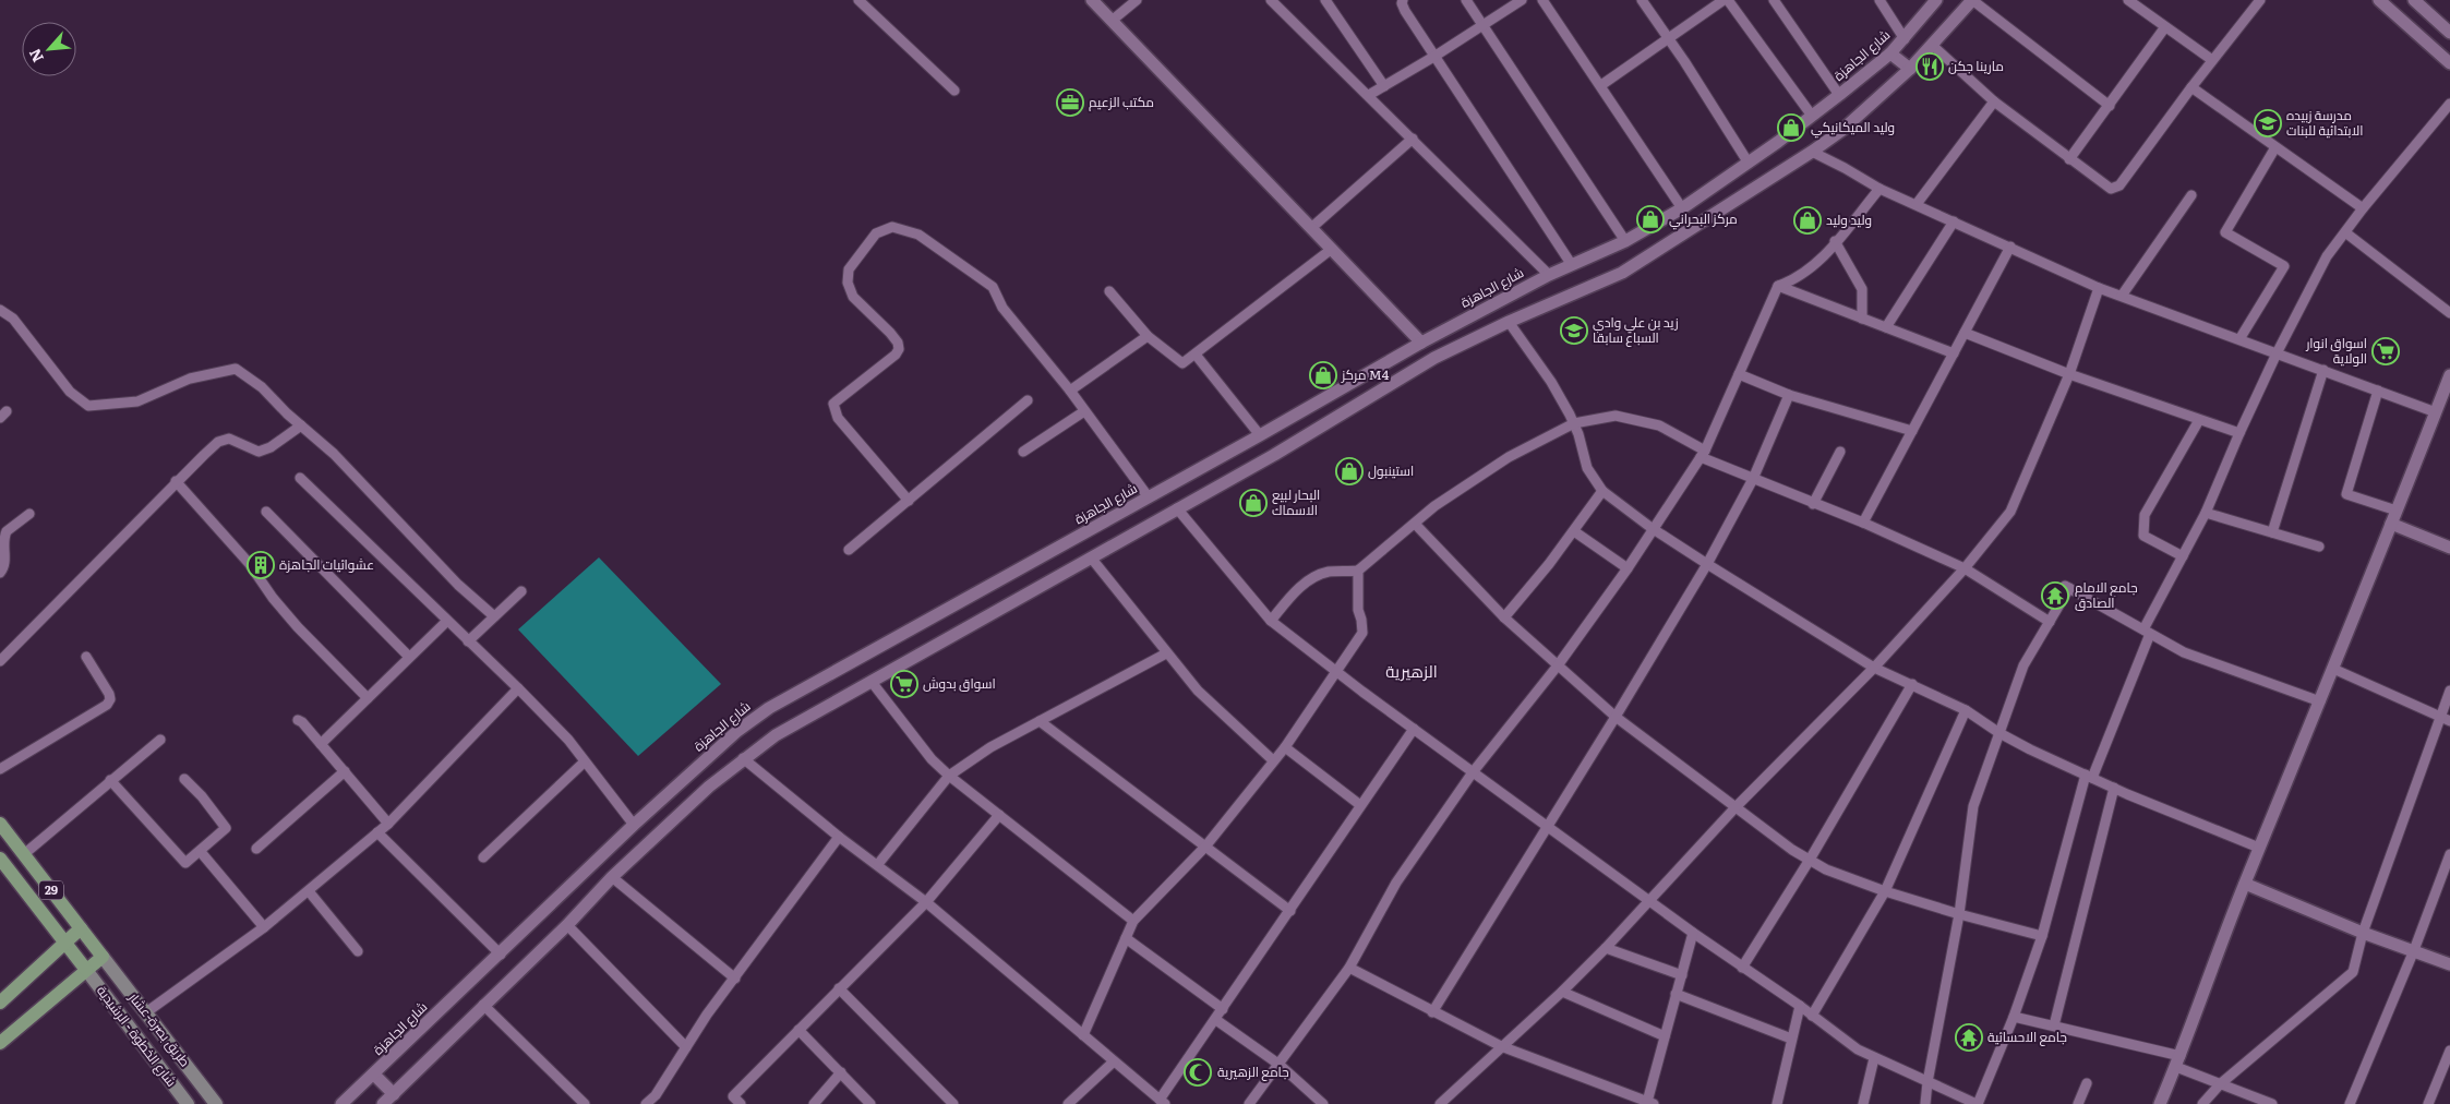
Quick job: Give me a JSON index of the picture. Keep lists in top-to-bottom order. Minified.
{"streets":{"main road":["29","طريق بصرة-عشار","شارع الخطوة - الرشيدية"],"street":["شارع الجاهزة"]},"crossings":[["29","طريق بصرة-عشار"],["29","شارع الخطوة - الرشيدية"]],"districts":["الزهيرية"],"places":{"restaurant":["مارينا جكن"],"office":["مكتب الزعيم"],"school or university":["مدرسة زبيده الابتدائية للبنات","زيد بن علي وادي السباع سابقا"],"shop":["وليد الميكانيكي","مركز البحراني","وليد وليد","مركز M4","استينبول","البحار لبيع الاسماك"],"supermarket":["اسواق انوار الولاية","اسواق بدوش"],"building":["عشوائيات الجاهزة"],"temple":["جامع الامام الصادق","جامع الاحسائية"],"mosque":["جامع الزهيرية"]},"north":"bottom left"}
